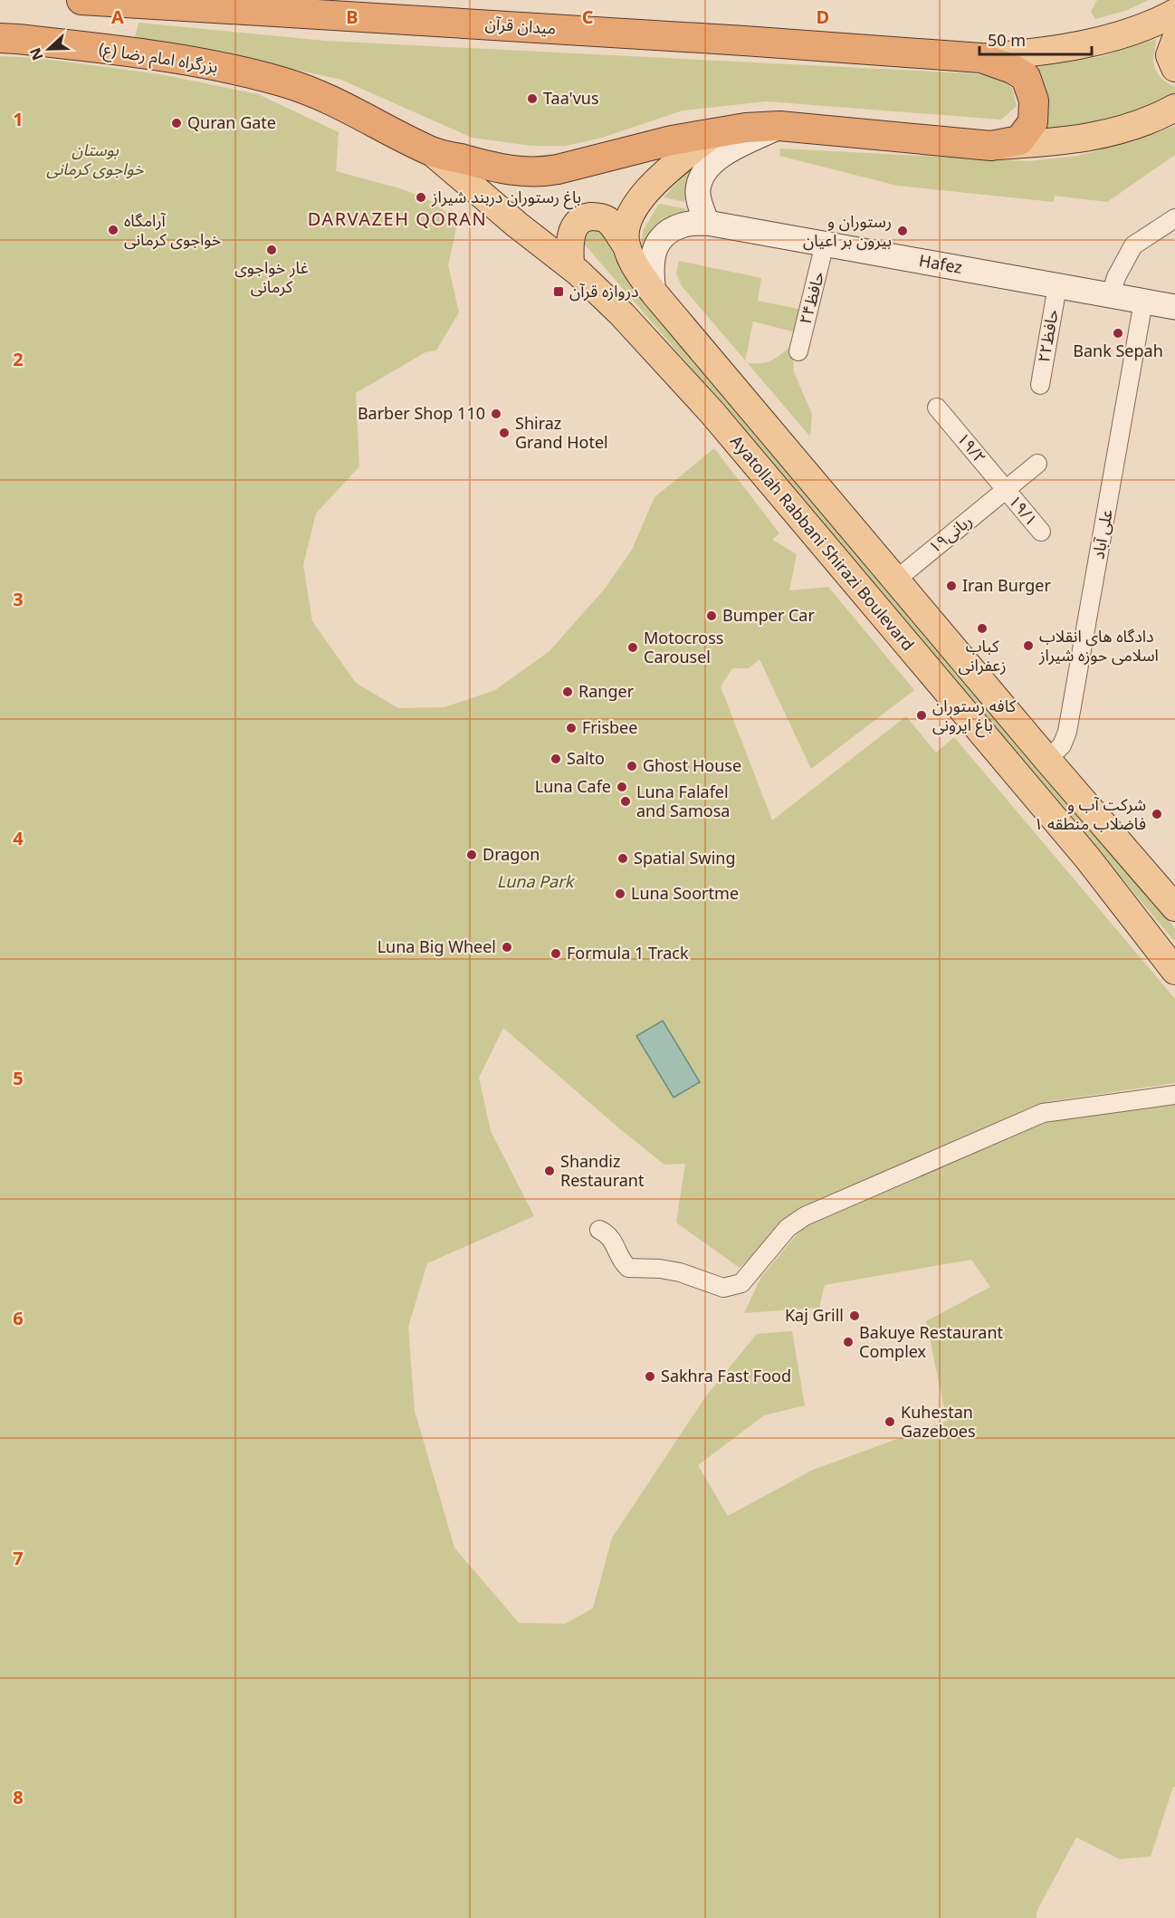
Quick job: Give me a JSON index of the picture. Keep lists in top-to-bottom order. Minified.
{"streets":{"highway":["میدان قرآن","بزرگراه امام رضا (ع)"],"main road":["Hafez","Ayatollah Rabbani Shirazi Boulevard"],"street":["حافظ۲۴","حافظ۲۲","۱۹/۲","۱۹/۱","ربانی۱۹","علی آباد"]},"crossings":[["بزرگراه امام رضا (ع)","Ayatollah Rabbani Shirazi Boulevard"],["Hafez","حافظ۲۴"],["Hafez","حافظ۲۲"],["Hafez","علی آباد"],["Hafez","Ayatollah Rabbani Shirazi Boulevard"],["۱۹/۲","۱۹/۱"],["۱۹/۲","ربانی۱۹"],["۱۹/۱","ربانی۱۹"],["ربانی۱۹","Ayatollah Rabbani Shirazi Boulevard"],["علی آباد","Ayatollah Rabbani Shirazi Boulevard"]],"districts":["DARVAZEH QORAN"],"parks":["بوستان خواجوی کرمانی","Luna Park"],"places":{"other":["Taa'vus","Quran Gate","باغ رستوران دربند شیراز","آرامگاه خواجوی کرمانی","رستوران و بیرون بر اعيان","غار خواجوی کرمانی","Bank Sepah","Barber Shop 110","Shiraz Grand Hotel","Iran Burger","Bumper Car","کباب زعفرانی","دادگاه های انقلاب اسلامی حوزه شیراز","Motocross Carousel","Ranger","کافه رستوران باغ ایرونی","Frisbee","Salto","Ghost House","Luna Cafe","Luna Falafel and Samosa","شرکت آب و فاضلاب منطقه ۱","Dragon","Spatial Swing","Luna Soortme","Luna Big Wheel","Formula 1 Track","Shandiz Restaurant","Kaj Grill","Bakuye Restaurant Complex","Sakhra Fast Food","Kuhestan Gazeboes"],"transit":["دروازه قرآن"]},"scale_bar":"50 m","north":"left","grid":{"columns":["A","B","C","D"],"rows":["1","2","3","4","5","6","7","8"]}}
